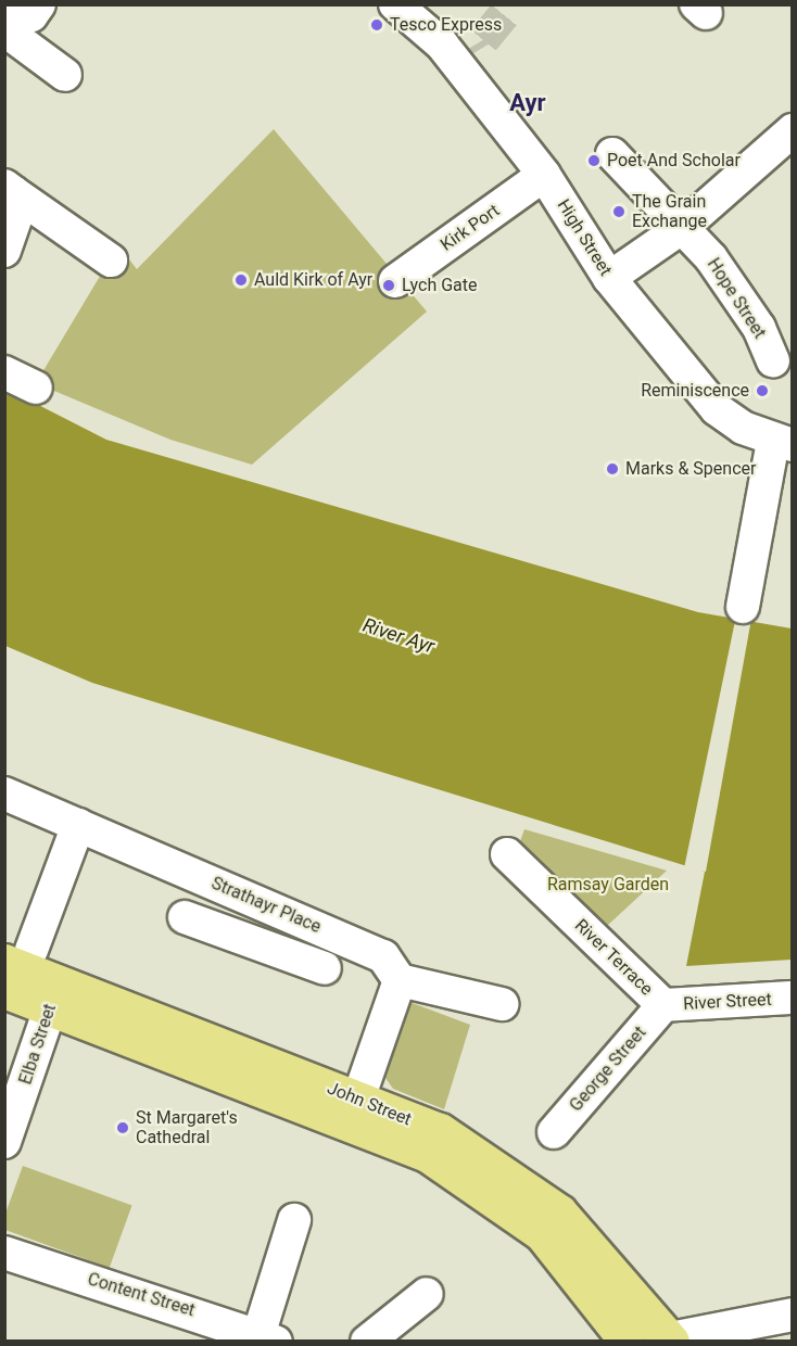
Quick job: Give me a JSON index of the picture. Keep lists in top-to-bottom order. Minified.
{"streets":{"main road":["John Street"],"street":["Kirk Port","High Street","Hope Street","Strathayr Place","River Terrace","River Street","Elba Street","George Street","Content Street"]},"crossings":[["Kirk Port","High Street"],["River Terrace","River Street"],["River Terrace","George Street"],["River Street","George Street"],["Elba Street","John Street"]],"districts":["Ayr"],"water":["River Ayr"],"parks":["Ramsay Garden"],"places":["Tesco Express","Poet And Scholar","The Grain Exchange","Auld Kirk of Ayr","Lych Gate","Reminiscence","Marks & Spencer","St Margaret's Cathedral"]}
